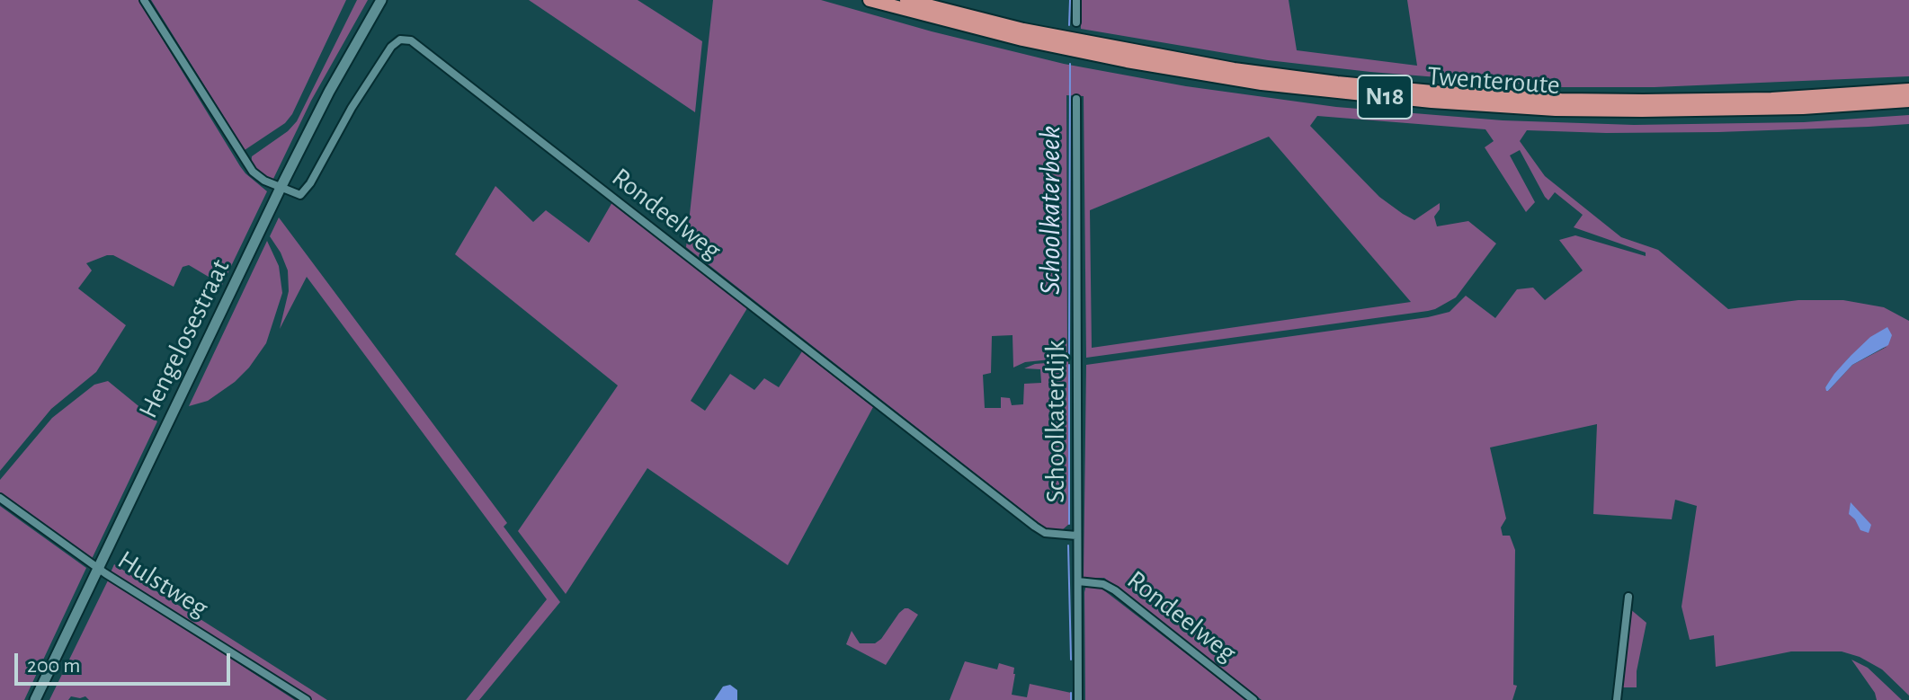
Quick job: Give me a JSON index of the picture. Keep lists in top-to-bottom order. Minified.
{"streets":{"highway":["Twenteroute","N18"],"main road":["Hengelosestraat"],"street":["Rondeelweg","Schoolkaterdijk","Hulstweg"]},"crossings":[["Rondeelweg","Hengelosestraat"],["Rondeelweg","Schoolkaterdijk"],["Hengelosestraat","Hulstweg"]],"water":["Schoolkaterbeek"],"scale_bar":"200 m"}
